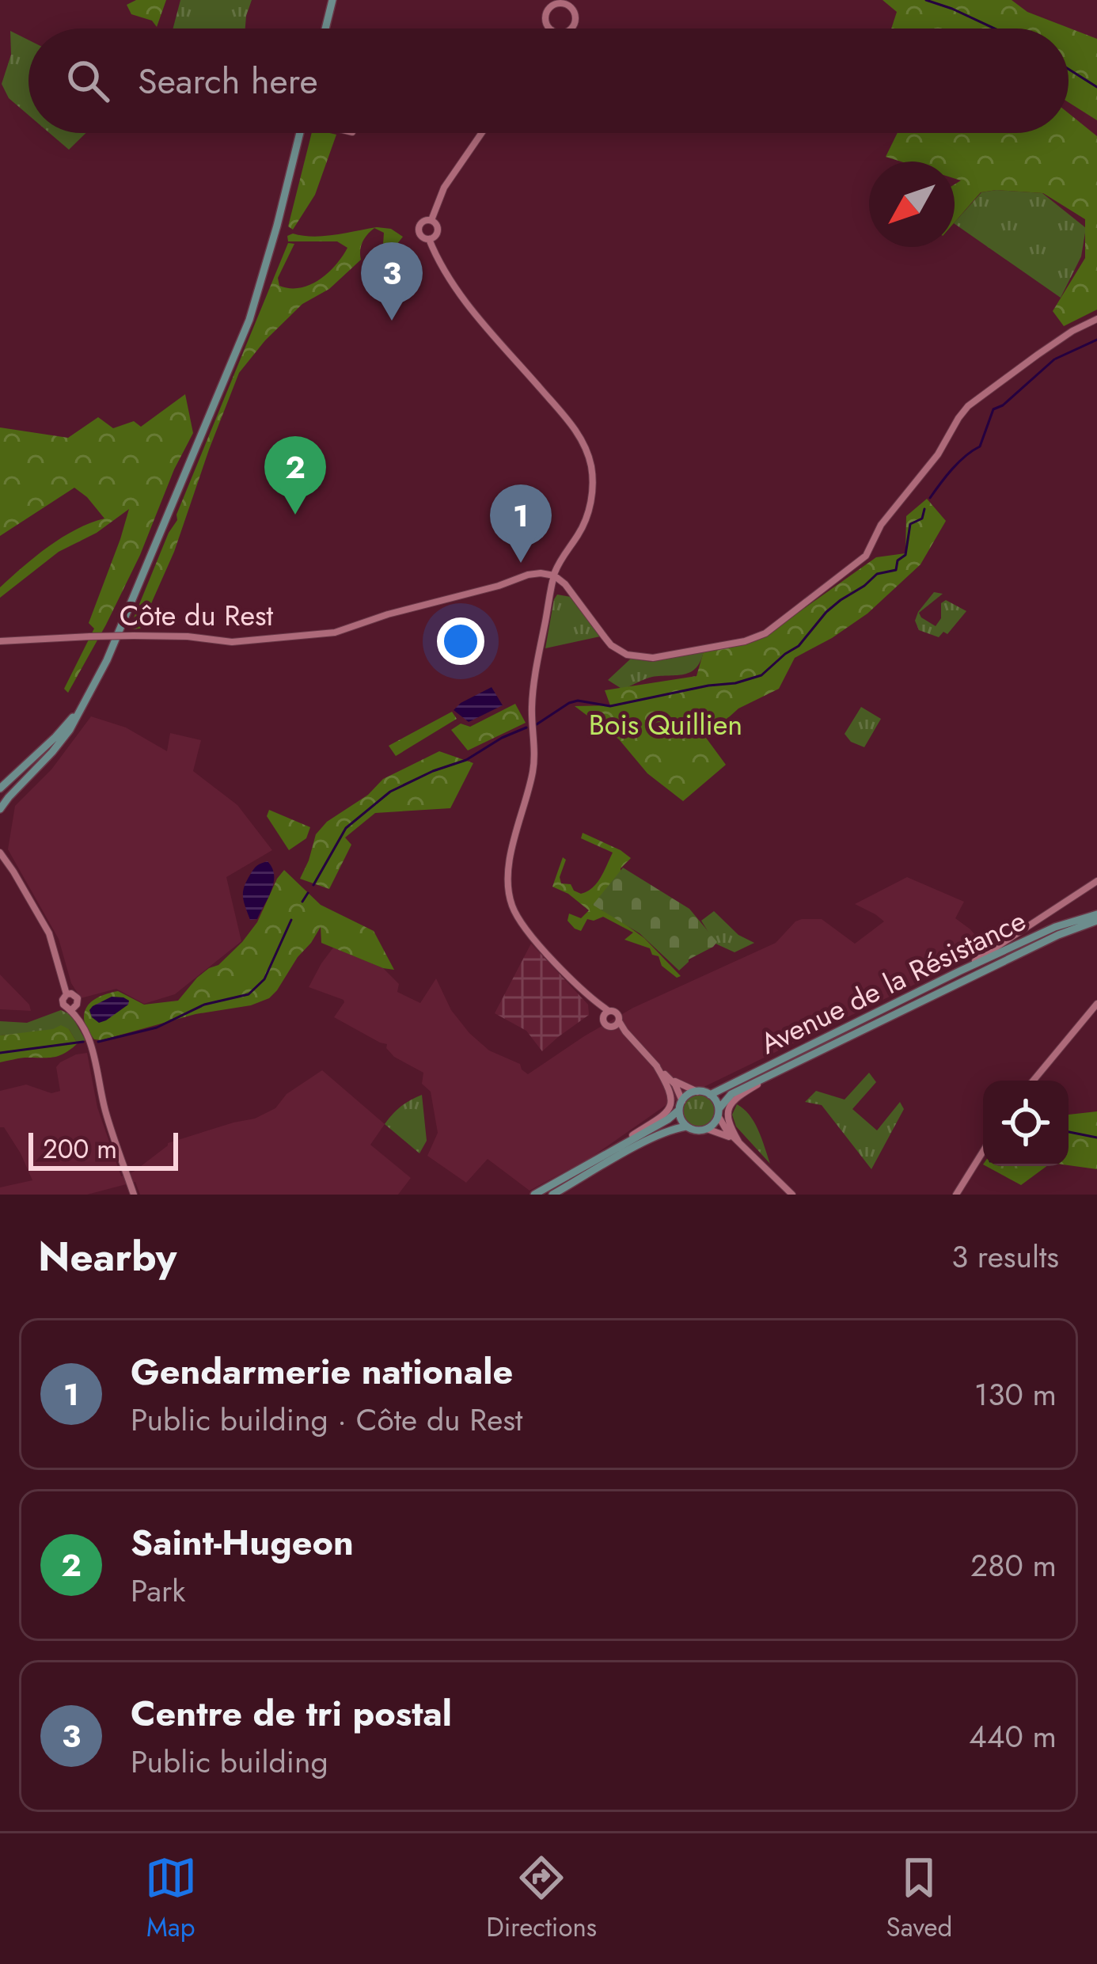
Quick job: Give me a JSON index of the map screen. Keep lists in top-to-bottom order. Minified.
{"streets":{"main road":["Côte du Rest","Avenue de la Résistance"]},"parks":["Bois Quillien"],"scale_bar":"200 m","north":"bottom left","page":{"search":"Search here","pins":["3","2","1"],"scale":"200 m","heading":["Nearby","3 results"],"list":[{"mark":"1","name":"Gendarmerie nationale","note":"Public building · Côte du Rest","value":"130 m"},{"mark":"2","name":"Saint-Hugeon","note":"Park","value":"280 m"},{"mark":"3","name":"Centre de tri postal","note":"Public building","value":"440 m"}],"nav":["Map","Directions","Saved"]}}
